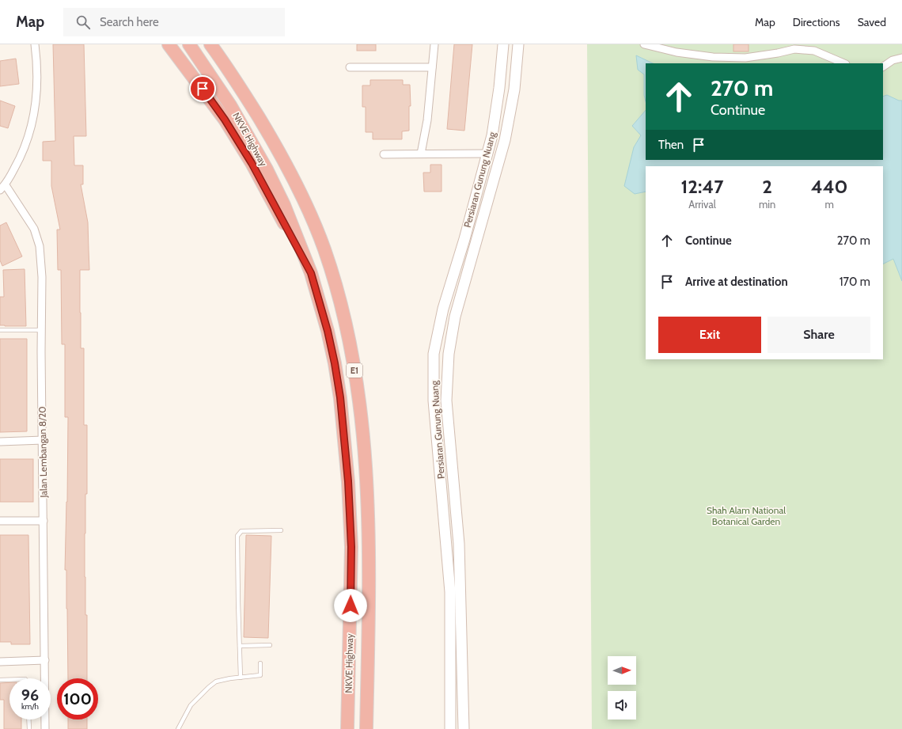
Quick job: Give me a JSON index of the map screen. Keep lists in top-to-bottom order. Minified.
{"streets":{"highway":["NKVE Highway","E1"],"street":["Persiaran Gunung Nuang","Jalan Lembangan 8/20"]},"parks":["Shah Alam National Botanical Garden"],"north":"right","page":{"header":"Map","search":"Search here","nav":["Map","Directions","Saved"],"turn":["270 m","Continue"],"then":"Then","eta":["12:47","Arrival","2","min","440","m"],"list":[{"name":"Continue","value":"270 m"},{"name":"Arrive at destination","value":"170 m"}],"buttons":["Exit","Share"],"speed":"96 km/h","limit":"100"}}
